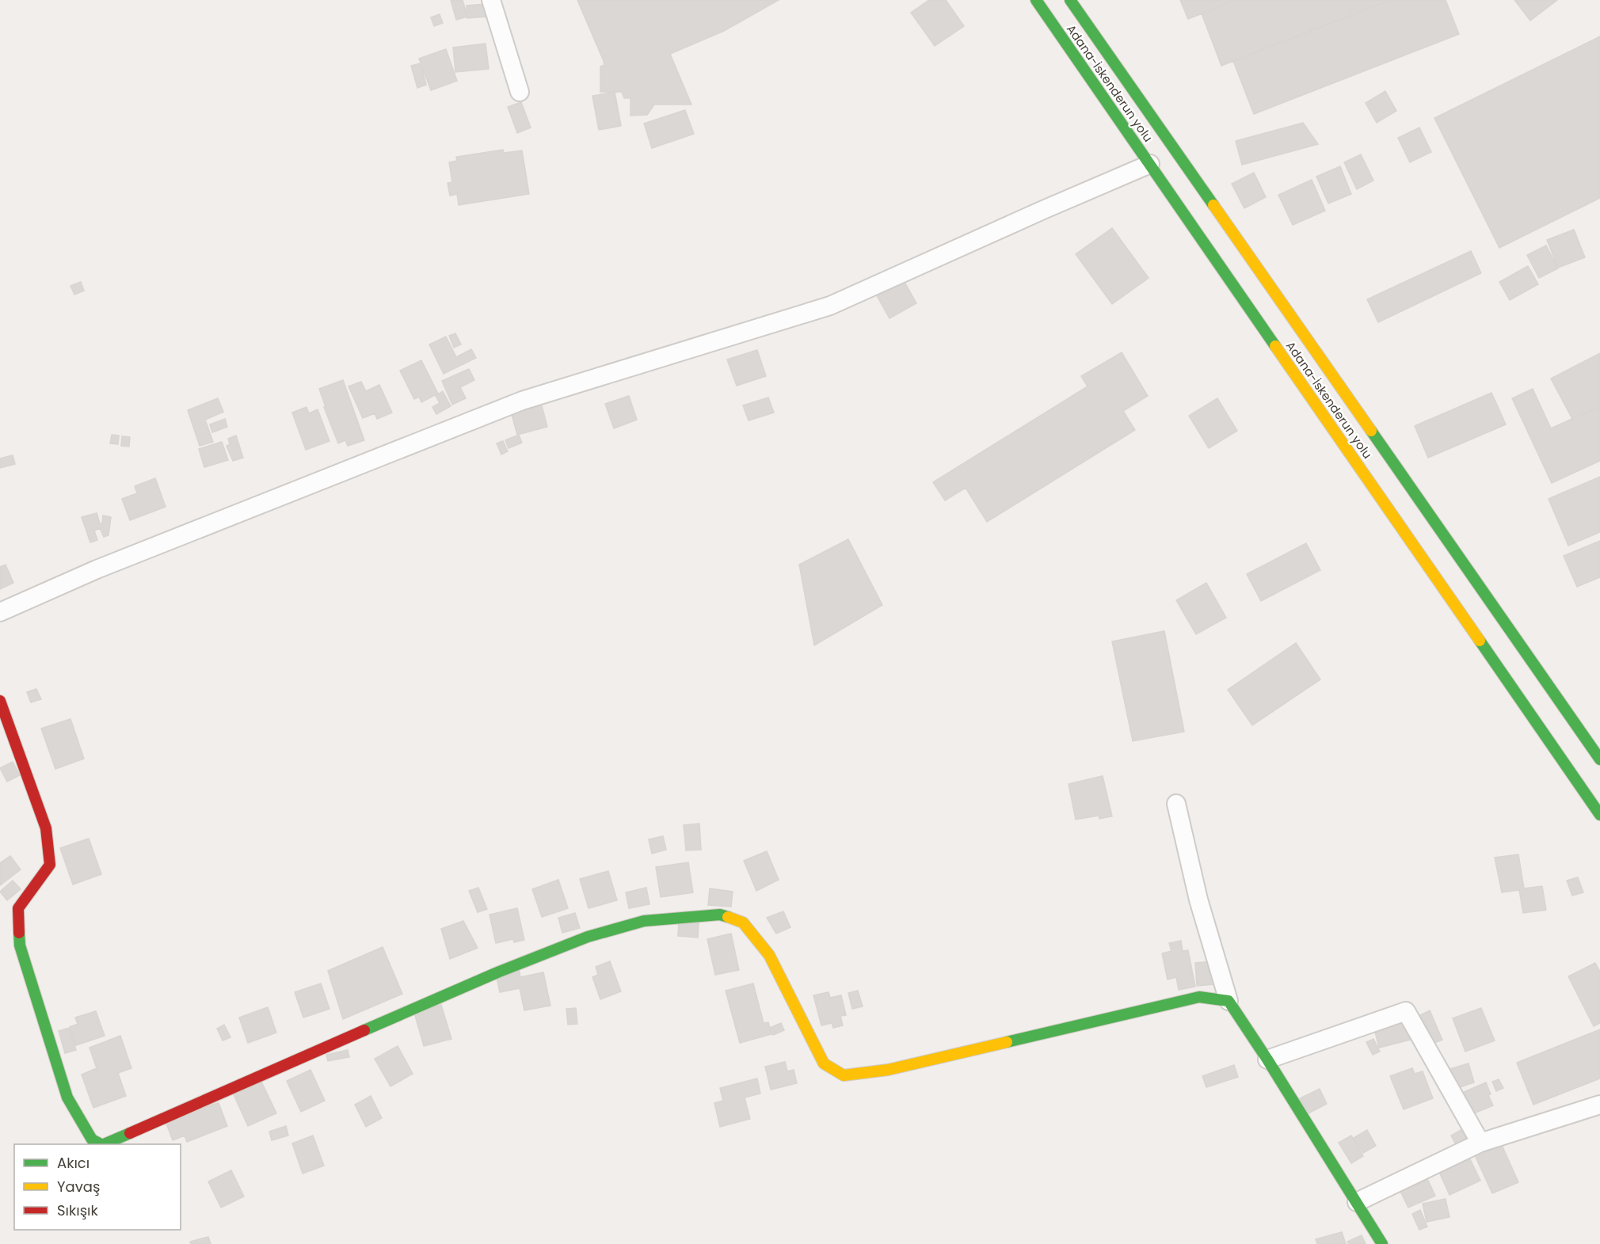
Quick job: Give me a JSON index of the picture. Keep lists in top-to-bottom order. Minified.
{"streets":{"main road":["Adana-İskenderun yolu"]},"legend":["Akıcı","Yavaş","Sıkışık"]}
